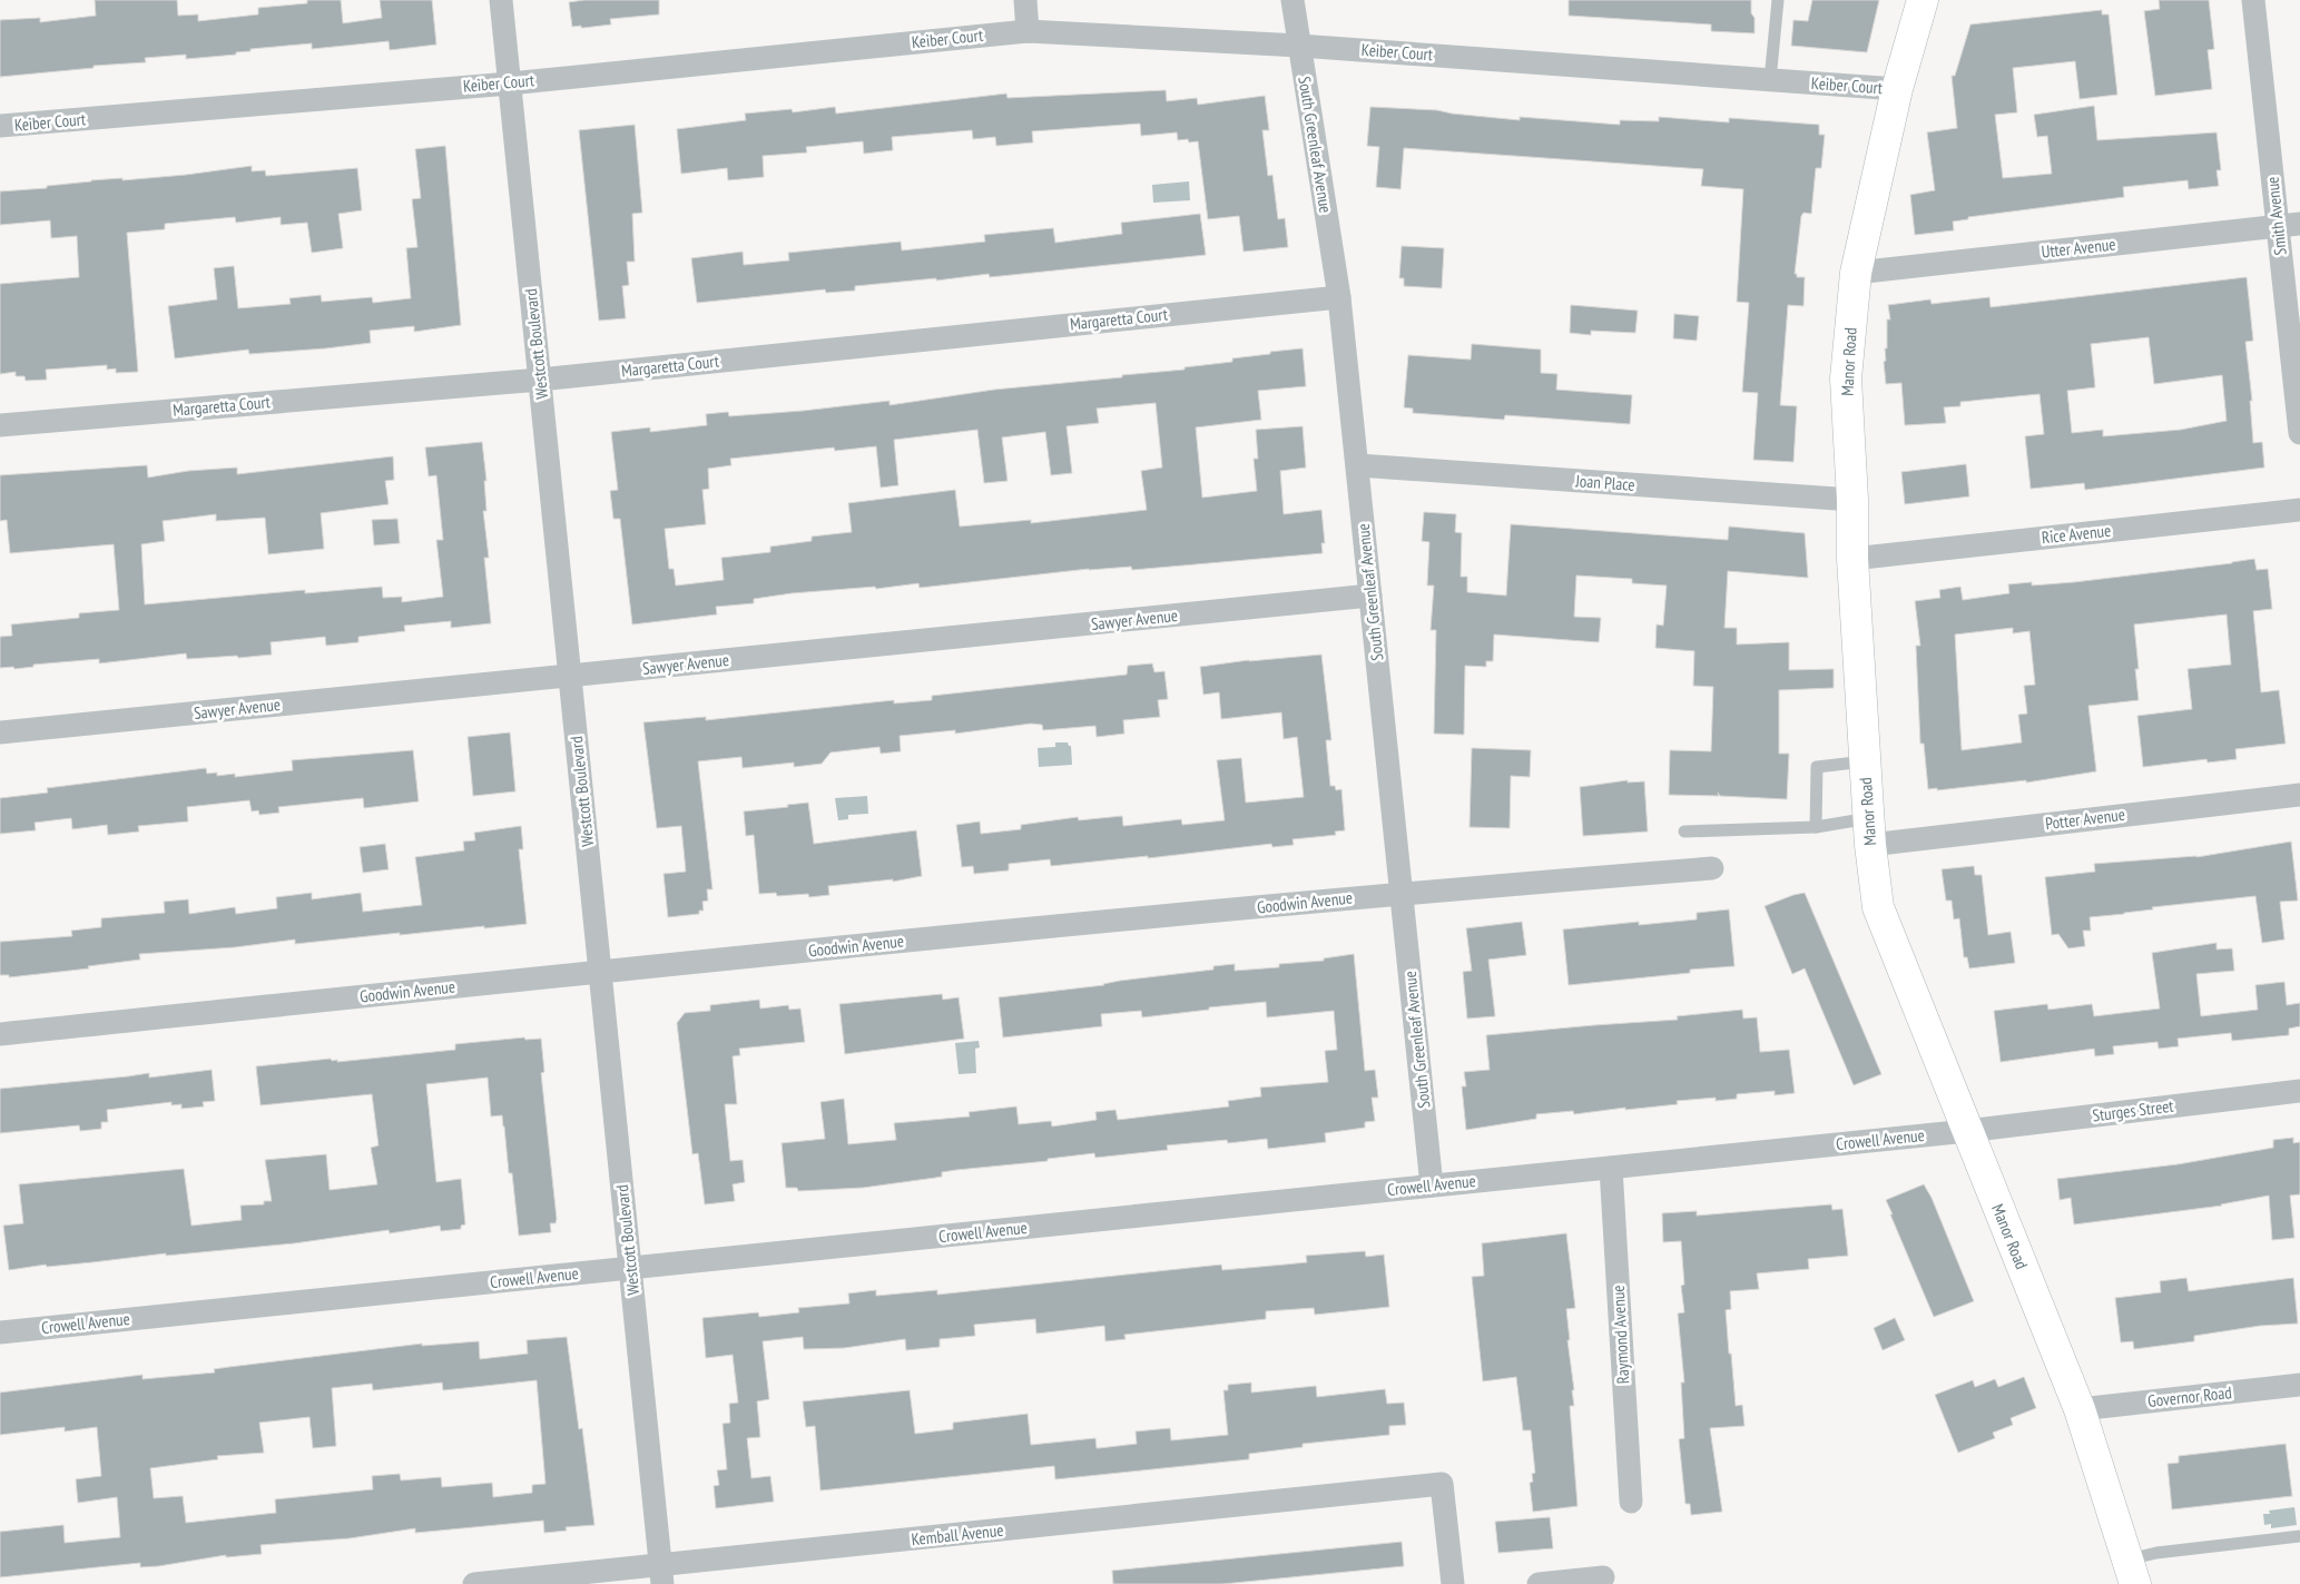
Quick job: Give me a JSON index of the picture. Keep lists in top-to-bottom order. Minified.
{"streets":{"street":["Keiber Court","South Greenleaf Avenue","Smith Avenue","Utter Avenue","Margaretta Court","Westcott Boulevard","Manor Road","Joan Place","Rice Avenue","Sawyer Avenue","Potter Avenue","Goodwin Avenue","Sturges Street","Crowell Avenue","Raymond Avenue","Governor Road","Kemball Avenue"]},"crossings":[["Keiber Court","South Greenleaf Avenue"],["Keiber Court","Westcott Boulevard"],["Keiber Court","Manor Road"],["South Greenleaf Avenue","Margaretta Court"],["South Greenleaf Avenue","Joan Place"],["South Greenleaf Avenue","Sawyer Avenue"],["South Greenleaf Avenue","Goodwin Avenue"],["South Greenleaf Avenue","Crowell Avenue"],["Smith Avenue","Utter Avenue"],["Utter Avenue","Manor Road"],["Margaretta Court","Westcott Boulevard"],["Westcott Boulevard","Sawyer Avenue"],["Westcott Boulevard","Goodwin Avenue"],["Westcott Boulevard","Crowell Avenue"],["Westcott Boulevard","Kemball Avenue"],["Manor Road","Joan Place"],["Manor Road","Rice Avenue"],["Manor Road","Potter Avenue"],["Manor Road","Sturges Street"],["Manor Road","Crowell Avenue"],["Manor Road","Governor Road"],["Sturges Street","Crowell Avenue"],["Crowell Avenue","Raymond Avenue"]]}
